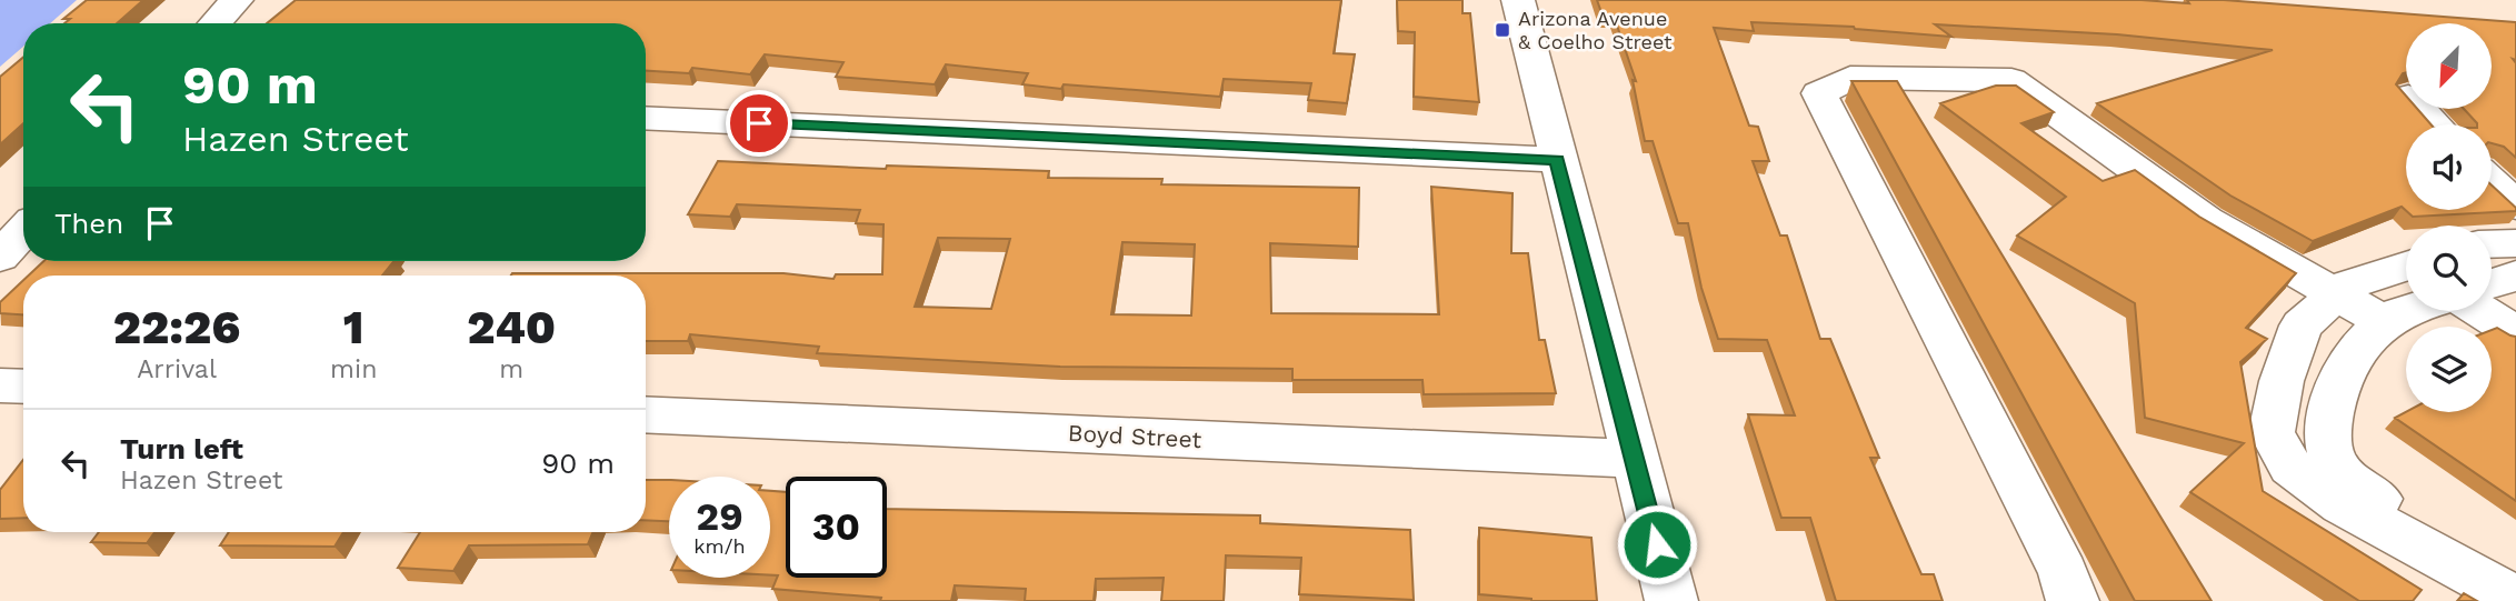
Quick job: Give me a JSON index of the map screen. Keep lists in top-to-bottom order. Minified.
{"streets":{"street":["Boyd Street"]},"places":{"transit":["Arizona Avenue & Coelho Street"]},"north":"bottom left","page":{"turn":["90 m","Hazen Street"],"then":"Then","eta":["22:26","Arrival","1","min","240","m"],"list":[{"name":"Turn left","note":"Hazen Street","value":"90 m"}],"speed":"29 km/h","limit":"30"}}
